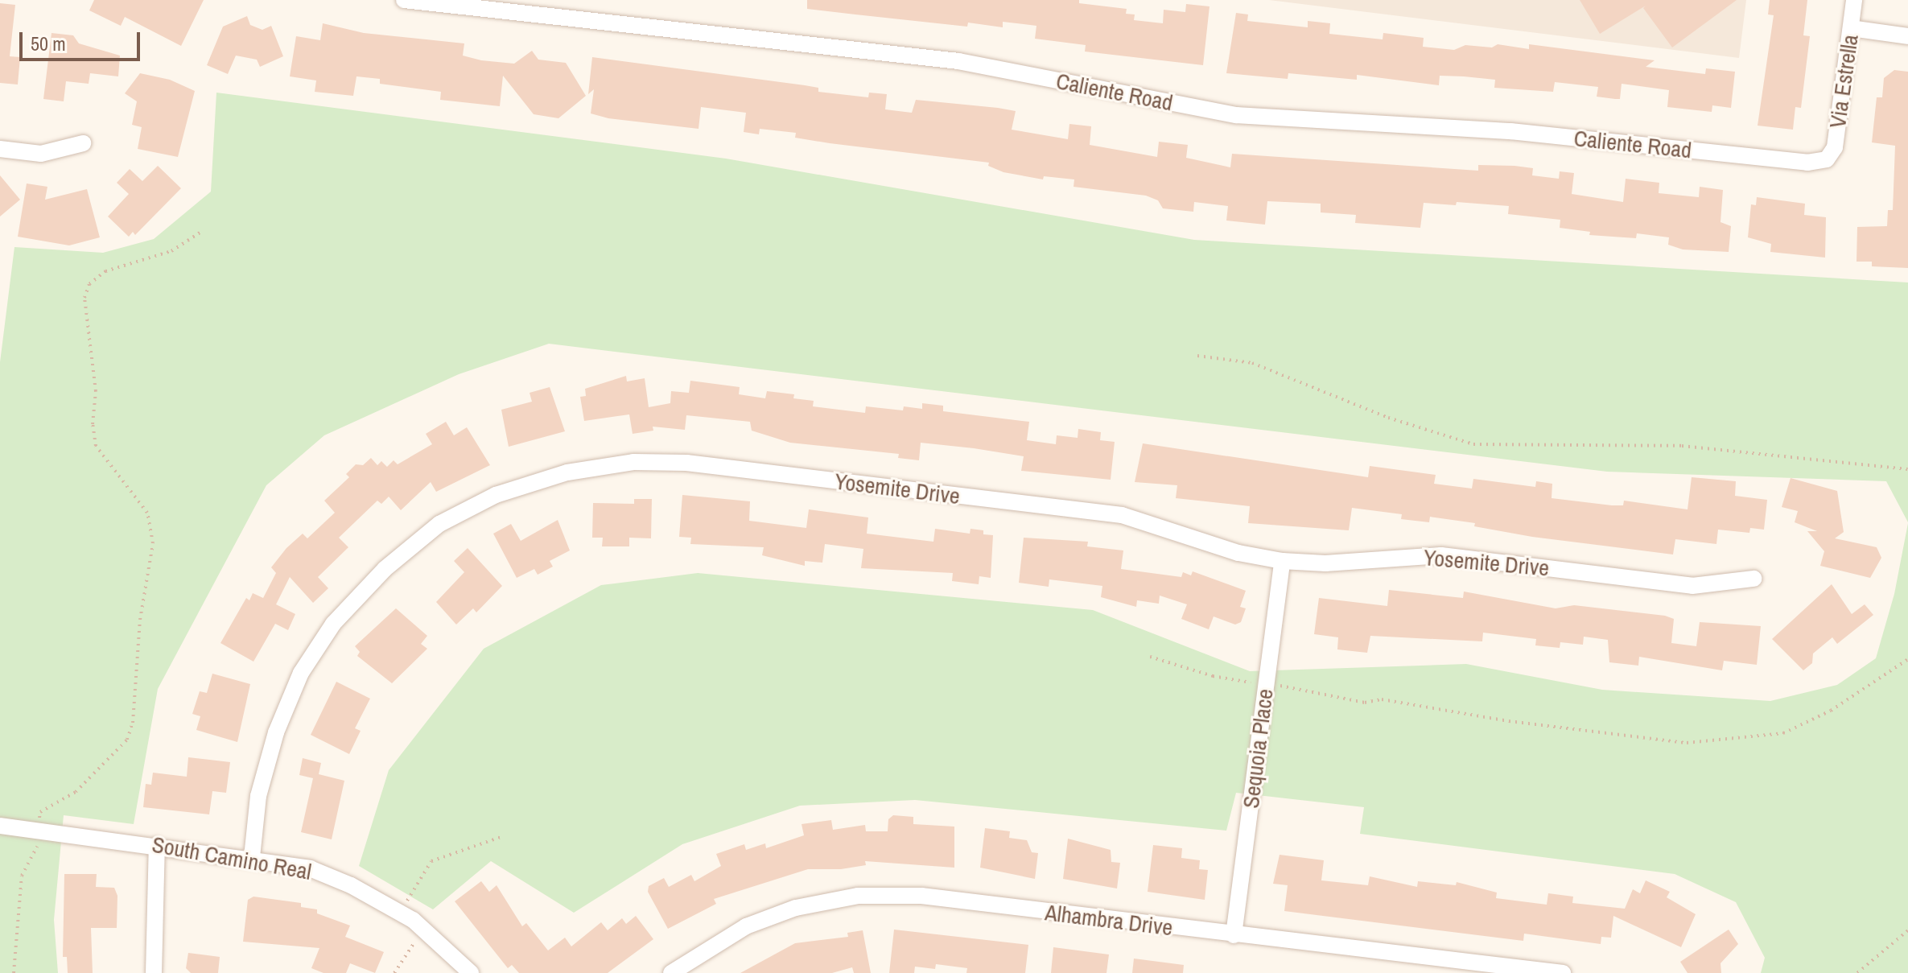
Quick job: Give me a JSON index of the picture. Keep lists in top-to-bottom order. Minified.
{"streets":{"street":["Via Estrella","Caliente Road","Yosemite Drive","Sequoia Place","South Camino Real","Alhambra Drive"]},"crossings":[["Via Estrella","Caliente Road"],["Yosemite Drive","Sequoia Place"],["Yosemite Drive","South Camino Real"],["Sequoia Place","Alhambra Drive"]],"scale_bar":"50 m"}
